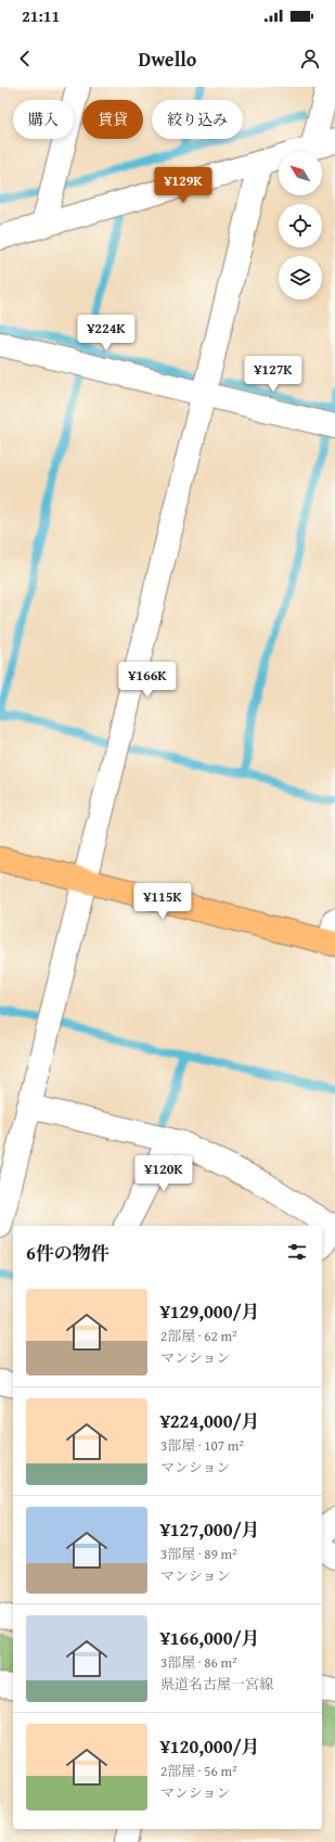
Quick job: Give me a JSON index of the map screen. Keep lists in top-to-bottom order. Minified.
{"north":"top left","page":{"status":"21:11","header":"Dwello","chip":["購入","賃貸","絞り込み"],"price":["¥129K","¥224K","¥127K","¥166K","¥115K","¥120K"],"heading":"6件の物件","list":[{"name":"¥129,000/月","note":"2部屋 · 62 m² · マンション"},{"name":"¥224,000/月","note":"3部屋 · 107 m² · マンション"},{"name":"¥127,000/月","note":"3部屋 · 89 m² · マンション"},{"name":"¥166,000/月","note":"3部屋 · 86 m² · 県道名古屋一宮線"},{"name":"¥120,000/月","note":"2部屋 · 56 m² · マンション"}]}}
